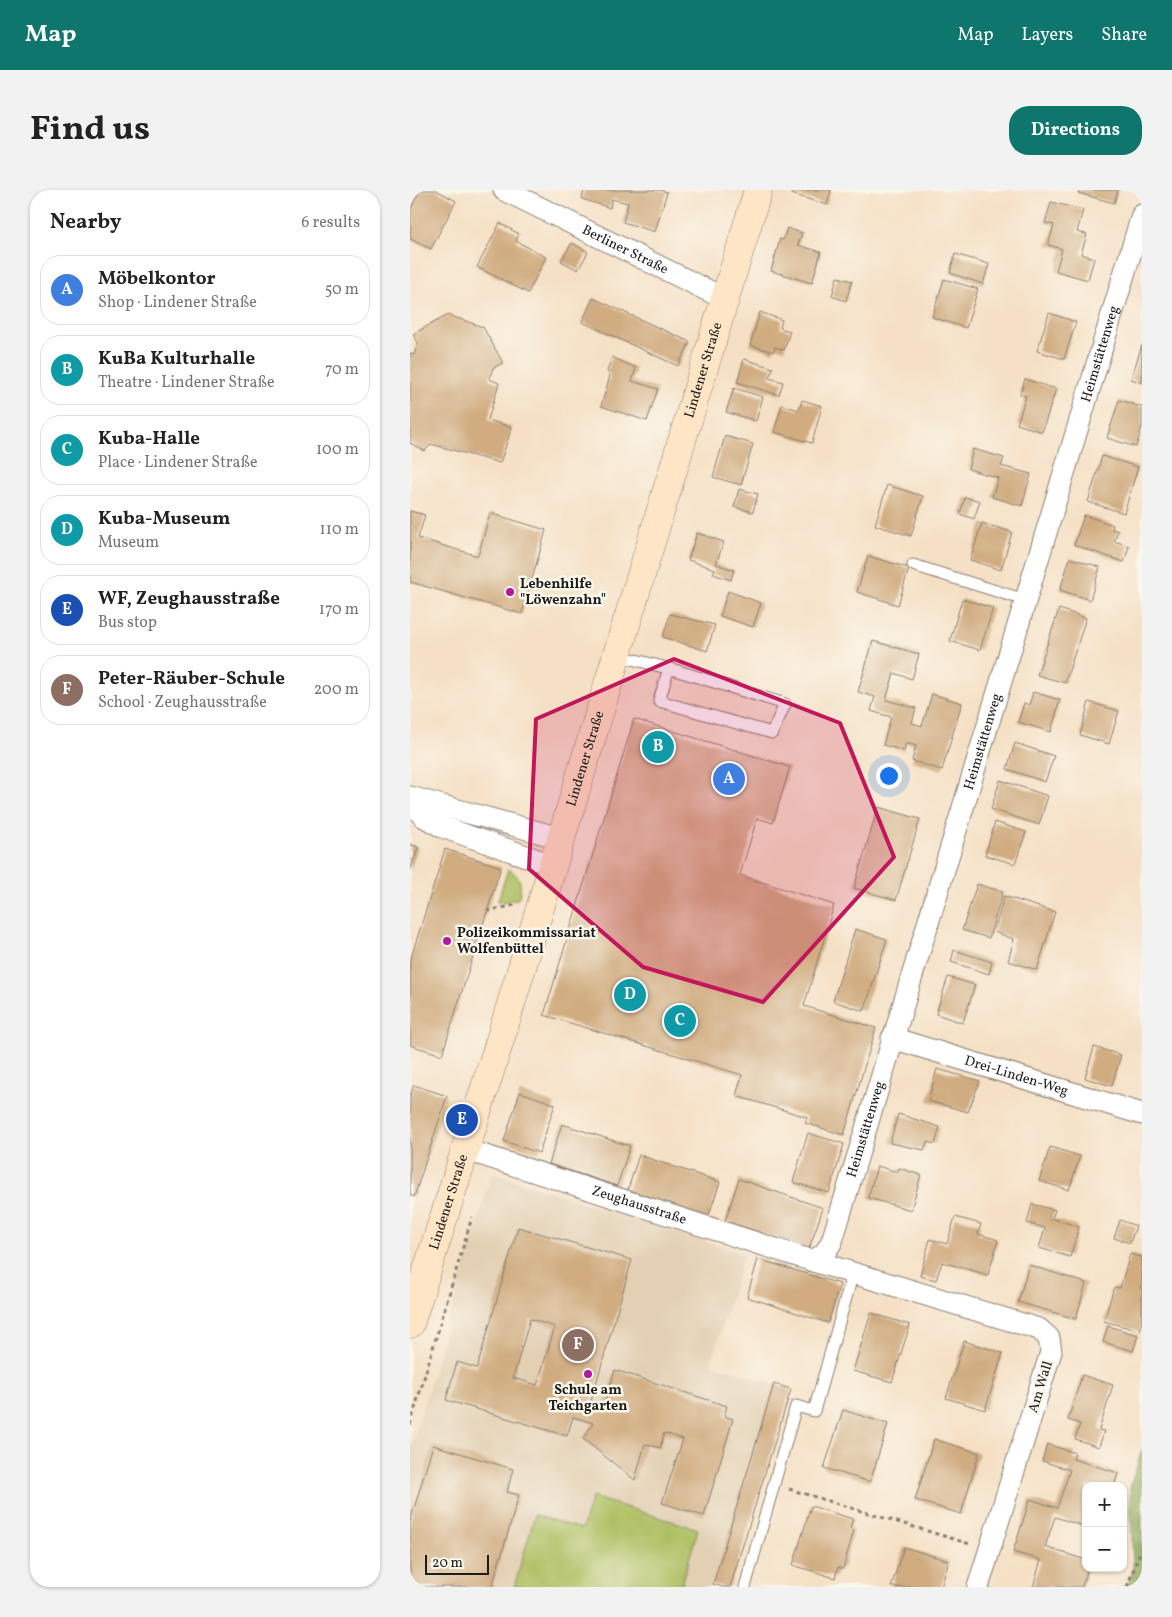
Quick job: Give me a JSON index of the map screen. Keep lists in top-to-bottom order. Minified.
{"streets":{"main road":["Lindener Straße"],"street":["Berliner Straße","Heimstättenweg","Drei-Linden-Weg","Zeughausstraße","Am Wall"]},"crossings":[["Berliner Straße","Lindener Straße"],["Heimstättenweg","Drei-Linden-Weg"],["Heimstättenweg","Zeughausstraße"],["Heimstättenweg","Am Wall"],["Lindener Straße","Zeughausstraße"],["Zeughausstraße","Am Wall"]],"places":["Lebenhilfe \"Löwenzahn\"","Polizeikommissariat Wolfenbüttel","Schule am Teichgarten"],"scale_bar":"20 m","page":{"header":"Map","nav":["Map","Layers","Share"],"title":"Find us","buttons":"Directions","heading":["Nearby","6 results"],"list":[{"mark":"A","name":"Möbelkontor","note":"Shop · Lindener Straße","value":"50 m"},{"mark":"B","name":"KuBa Kulturhalle","note":"Theatre · Lindener Straße","value":"70 m"},{"mark":"C","name":"Kuba-Halle","note":"Place · Lindener Straße","value":"100 m"},{"mark":"D","name":"Kuba-Museum","note":"Museum","value":"110 m"},{"mark":"E","name":"WF, Zeughausstraße","note":"Bus stop","value":"170 m"},{"mark":"F","name":"Peter-Räuber-Schule","note":"School · Zeughausstraße","value":"200 m"}],"pins":["B","A","D","C","E","F"],"map_buttons":["+","−"],"scale":"20 m"}}
